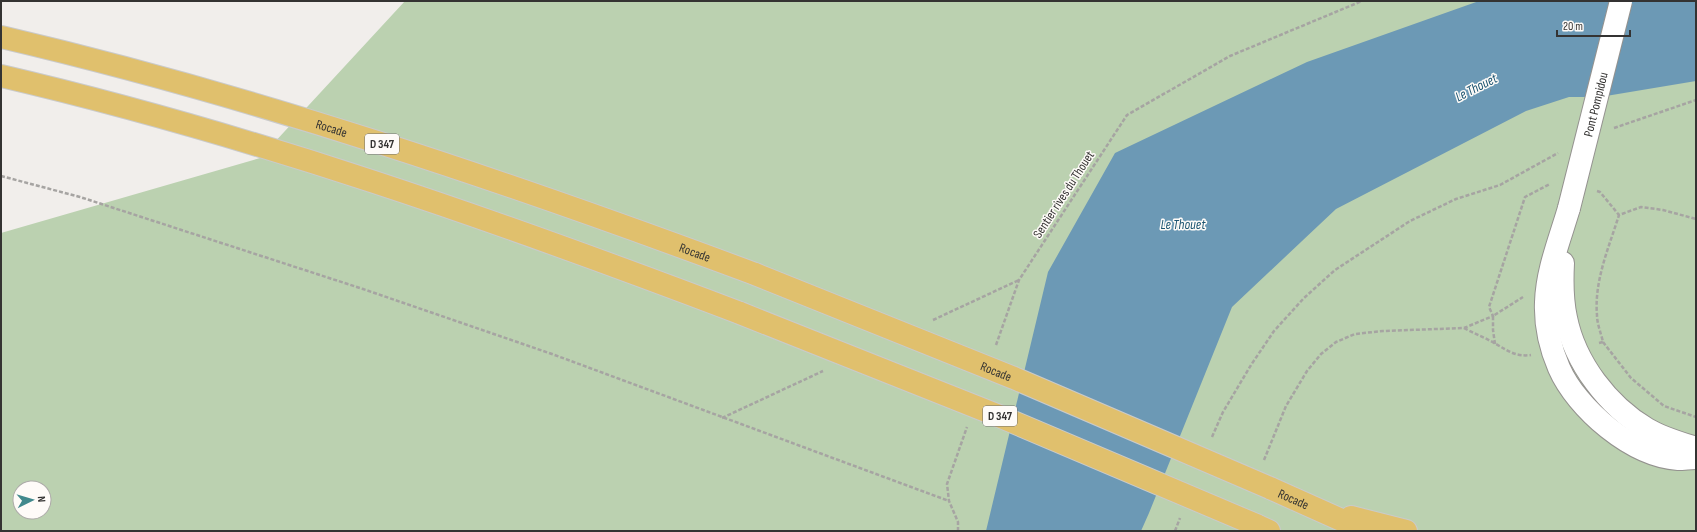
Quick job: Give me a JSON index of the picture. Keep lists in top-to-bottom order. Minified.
{"streets":{"highway":["Rocade","D 347"],"main road":["Pont Pompidou"],"path":["Sentier rives du Thouet"]},"water":["Le Thouet"],"scale_bar":"20 m","north":"right"}
